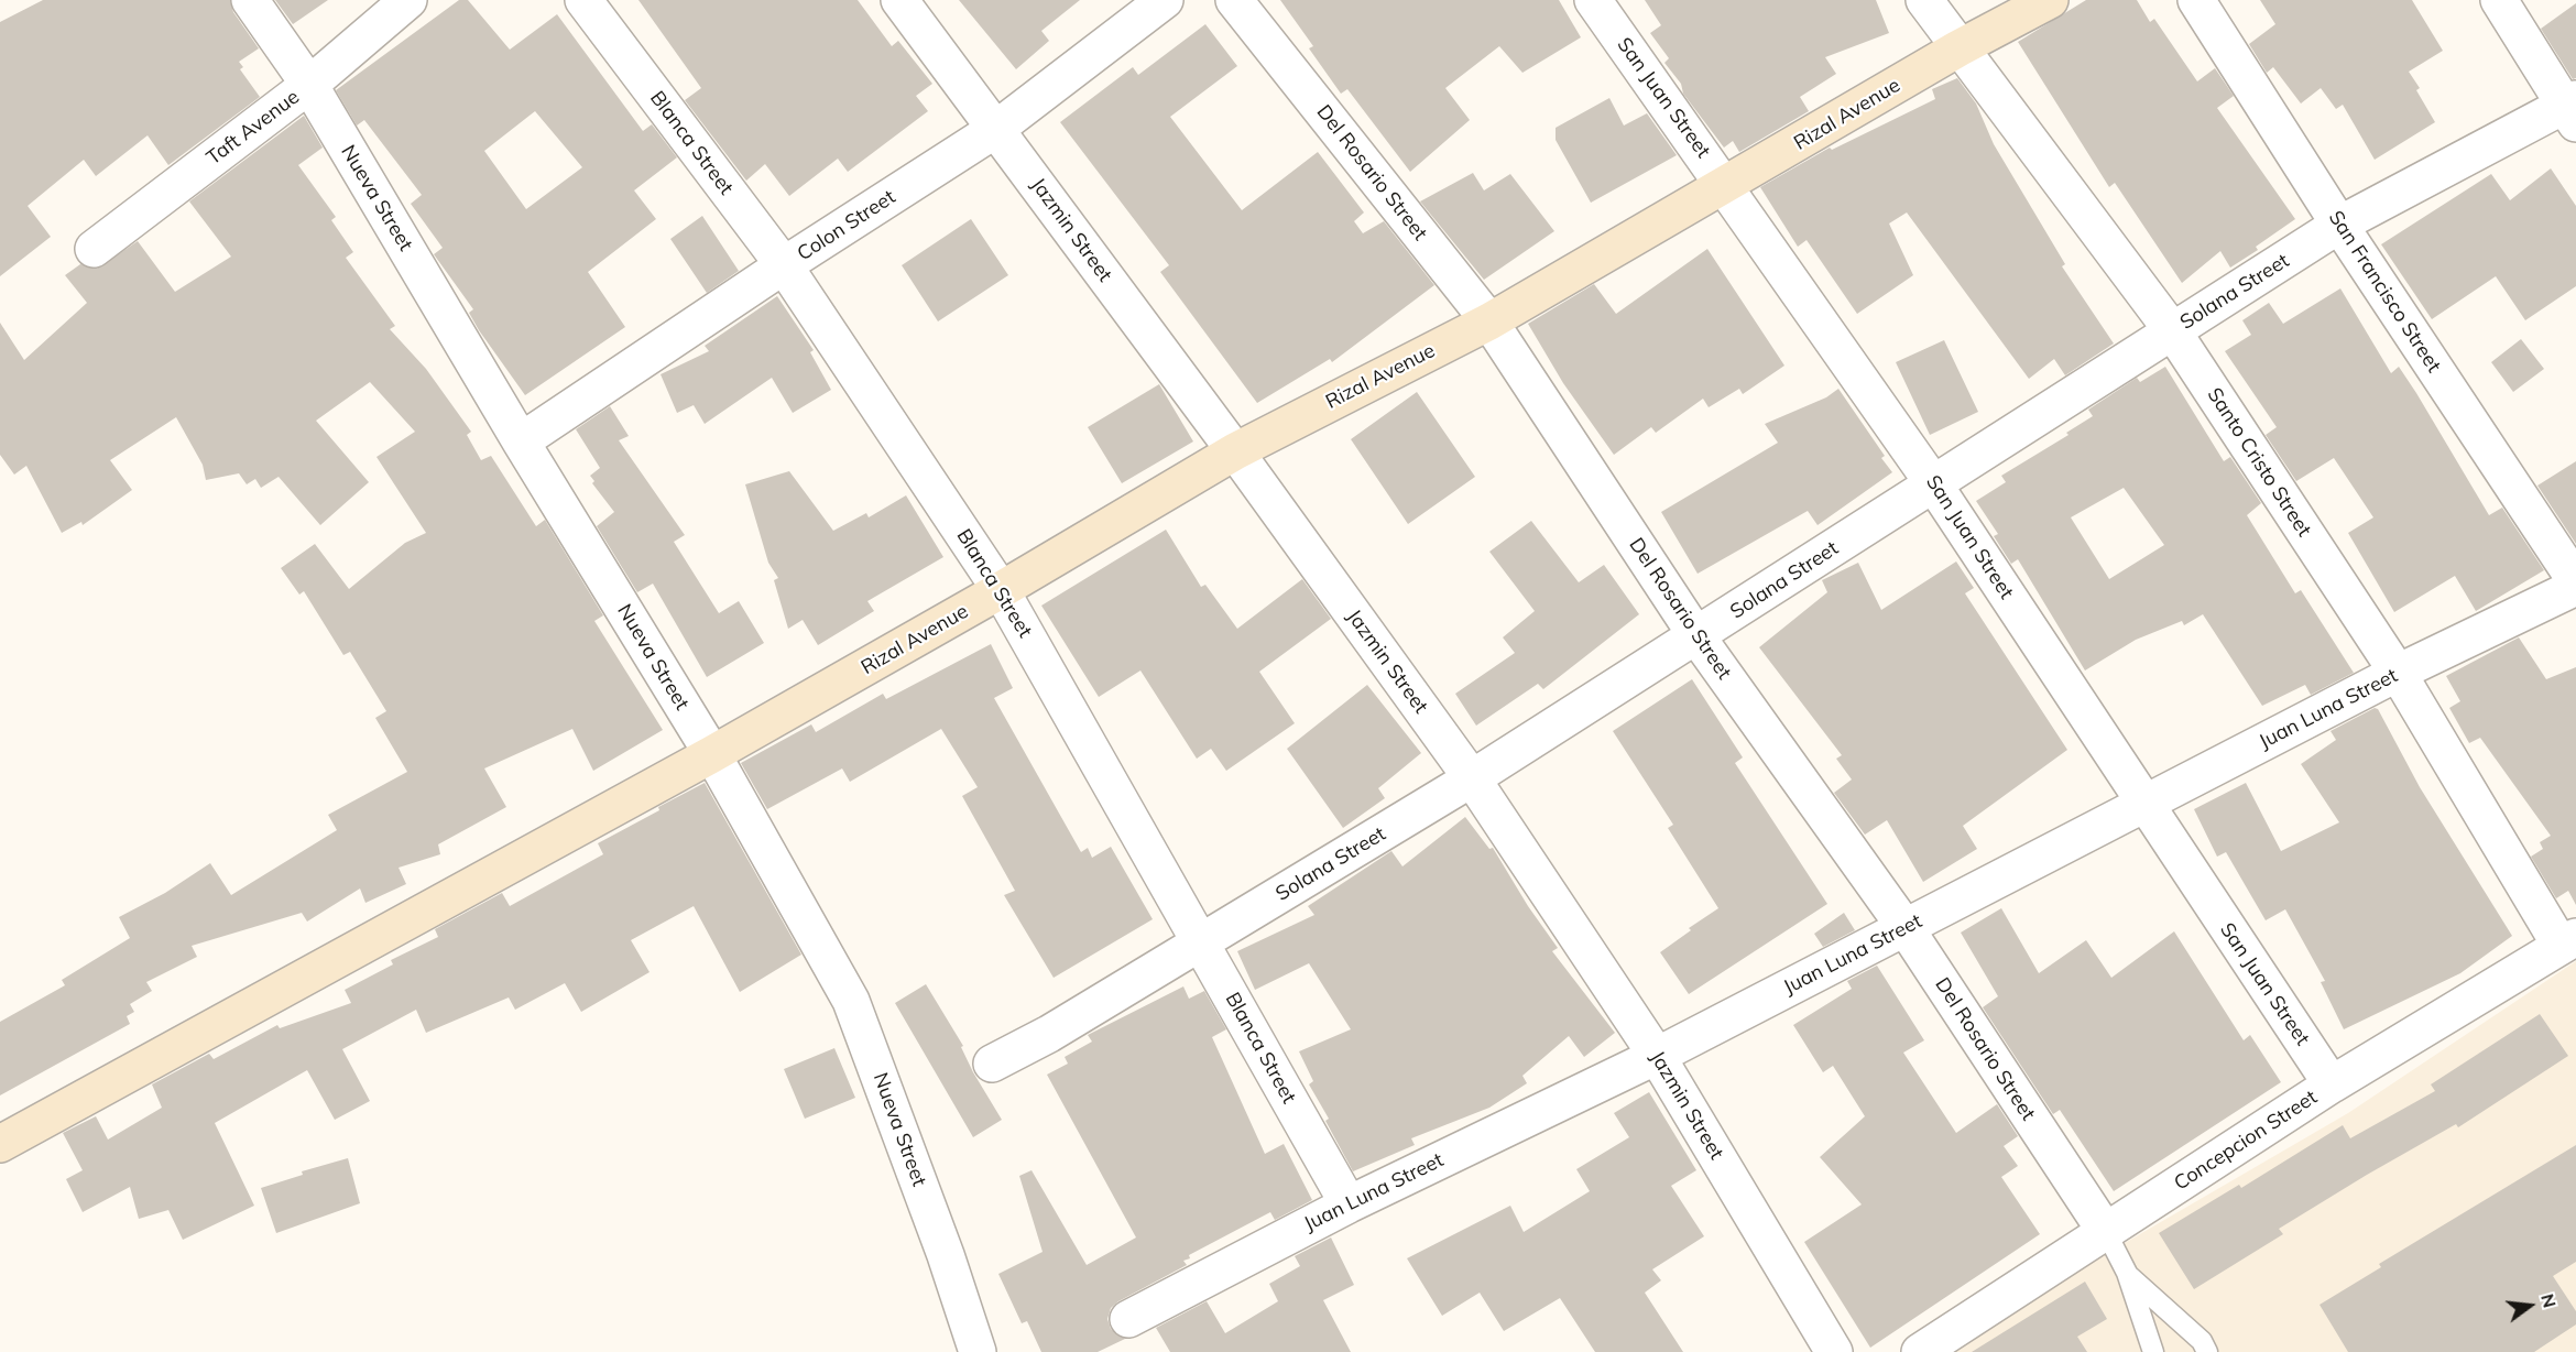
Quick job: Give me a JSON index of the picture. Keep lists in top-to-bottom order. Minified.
{"streets":{"street":["San Juan Street","Rizal Avenue","Taft Avenue","Blanca Street","Del Rosario Street","Nueva Street","Colon Street","Jazmin Street","Solana Street","San Francisco Street","Santo Cristo Street","Juan Luna Street","Concepcion Street"]},"crossings":[["San Juan Street","Rizal Avenue"],["San Juan Street","Solana Street"],["San Juan Street","Juan Luna Street"],["San Juan Street","Concepcion Street"],["Rizal Avenue","Blanca Street"],["Rizal Avenue","Del Rosario Street"],["Rizal Avenue","Nueva Street"],["Rizal Avenue","Jazmin Street"],["Rizal Avenue","Santo Cristo Street"],["Taft Avenue","Nueva Street"],["Blanca Street","Colon Street"],["Blanca Street","Solana Street"],["Blanca Street","Juan Luna Street"],["Del Rosario Street","Solana Street"],["Del Rosario Street","Juan Luna Street"],["Del Rosario Street","Concepcion Street"],["Nueva Street","Colon Street"],["Colon Street","Jazmin Street"],["Jazmin Street","Solana Street"],["Jazmin Street","Juan Luna Street"],["Solana Street","San Francisco Street"],["Solana Street","Santo Cristo Street"],["Santo Cristo Street","Juan Luna Street"],["Santo Cristo Street","Concepcion Street"]],"north":"right"}
